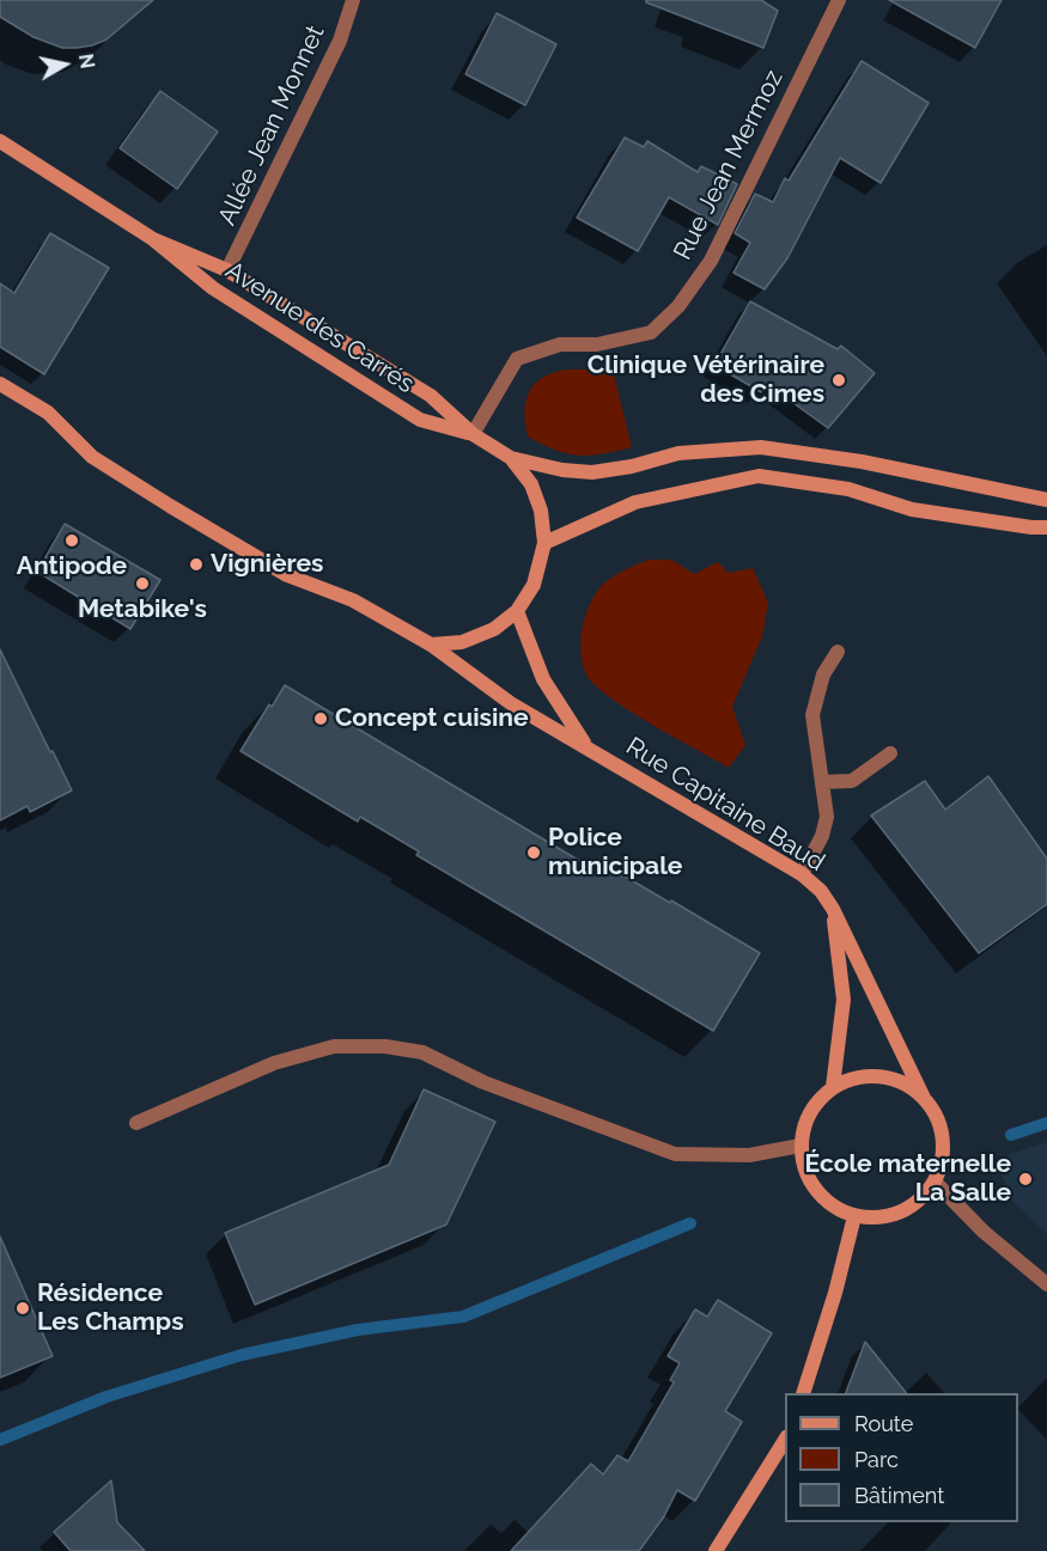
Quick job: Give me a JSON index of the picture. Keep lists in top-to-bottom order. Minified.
{"streets":{"main road":["Avenue des Carrés","Rue Capitaine Baud"],"street":["Allée Jean Monnet","Rue Jean Mermoz"]},"crossings":[["Allée Jean Monnet","Avenue des Carrés"],["Rue Jean Mermoz","Avenue des Carrés"],["Avenue des Carrés","Rue Capitaine Baud"]],"places":["Clinique Vétérinaire des Cimes","Antipode","Vignières","Metabike's","Concept cuisine","Police municipale","École maternelle La Salle","Résidence Les Champs"],"legend":["Route","Parc","Bâtiment"],"north":"right"}
